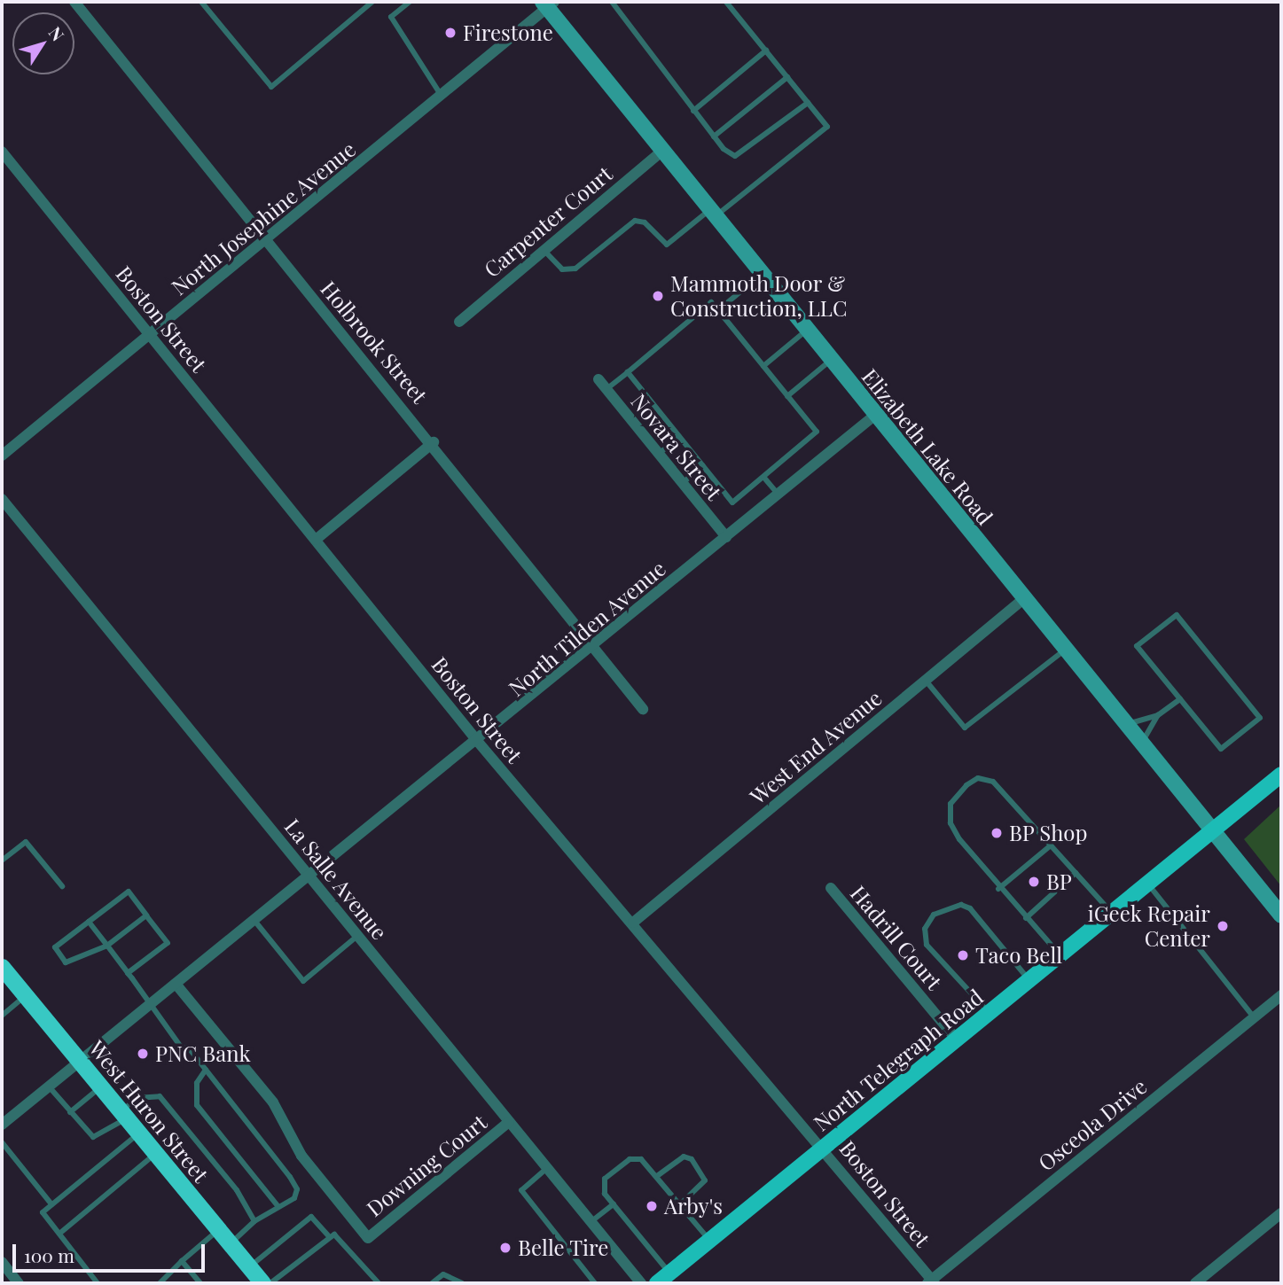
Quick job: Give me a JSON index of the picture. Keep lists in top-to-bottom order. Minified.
{"streets":{"highway":["West Huron Street"],"main road":["Elizabeth Lake Road","North Telegraph Road"],"street":["North Josephine Avenue","Carpenter Court","Boston Street","Holbrook Street","Novara Street","North Tilden Avenue","West End Avenue","La Salle Avenue","Hadrill Court","Osceola Drive","Downing Court"]},"crossings":[["North Josephine Avenue","Boston Street"],["North Josephine Avenue","Holbrook Street"],["North Josephine Avenue","Elizabeth Lake Road"],["Carpenter Court","Elizabeth Lake Road"],["Boston Street","North Tilden Avenue"],["Boston Street","West End Avenue"],["Boston Street","North Telegraph Road"],["Boston Street","Osceola Drive"],["Holbrook Street","North Tilden Avenue"],["Novara Street","North Tilden Avenue"],["Elizabeth Lake Road","North Tilden Avenue"],["Elizabeth Lake Road","West End Avenue"],["Elizabeth Lake Road","North Telegraph Road"],["North Tilden Avenue","La Salle Avenue"],["North Tilden Avenue","West Huron Street"],["North Tilden Avenue","Downing Court"],["La Salle Avenue","Downing Court"],["Hadrill Court","North Telegraph Road"]],"places":["Firestone","Mammoth Door & Construction, LLC","BP Shop","BP","iGeek Repair Center","Taco Bell","PNC Bank","Arby's","Belle Tire"],"scale_bar":"100 m","north":"top right"}
